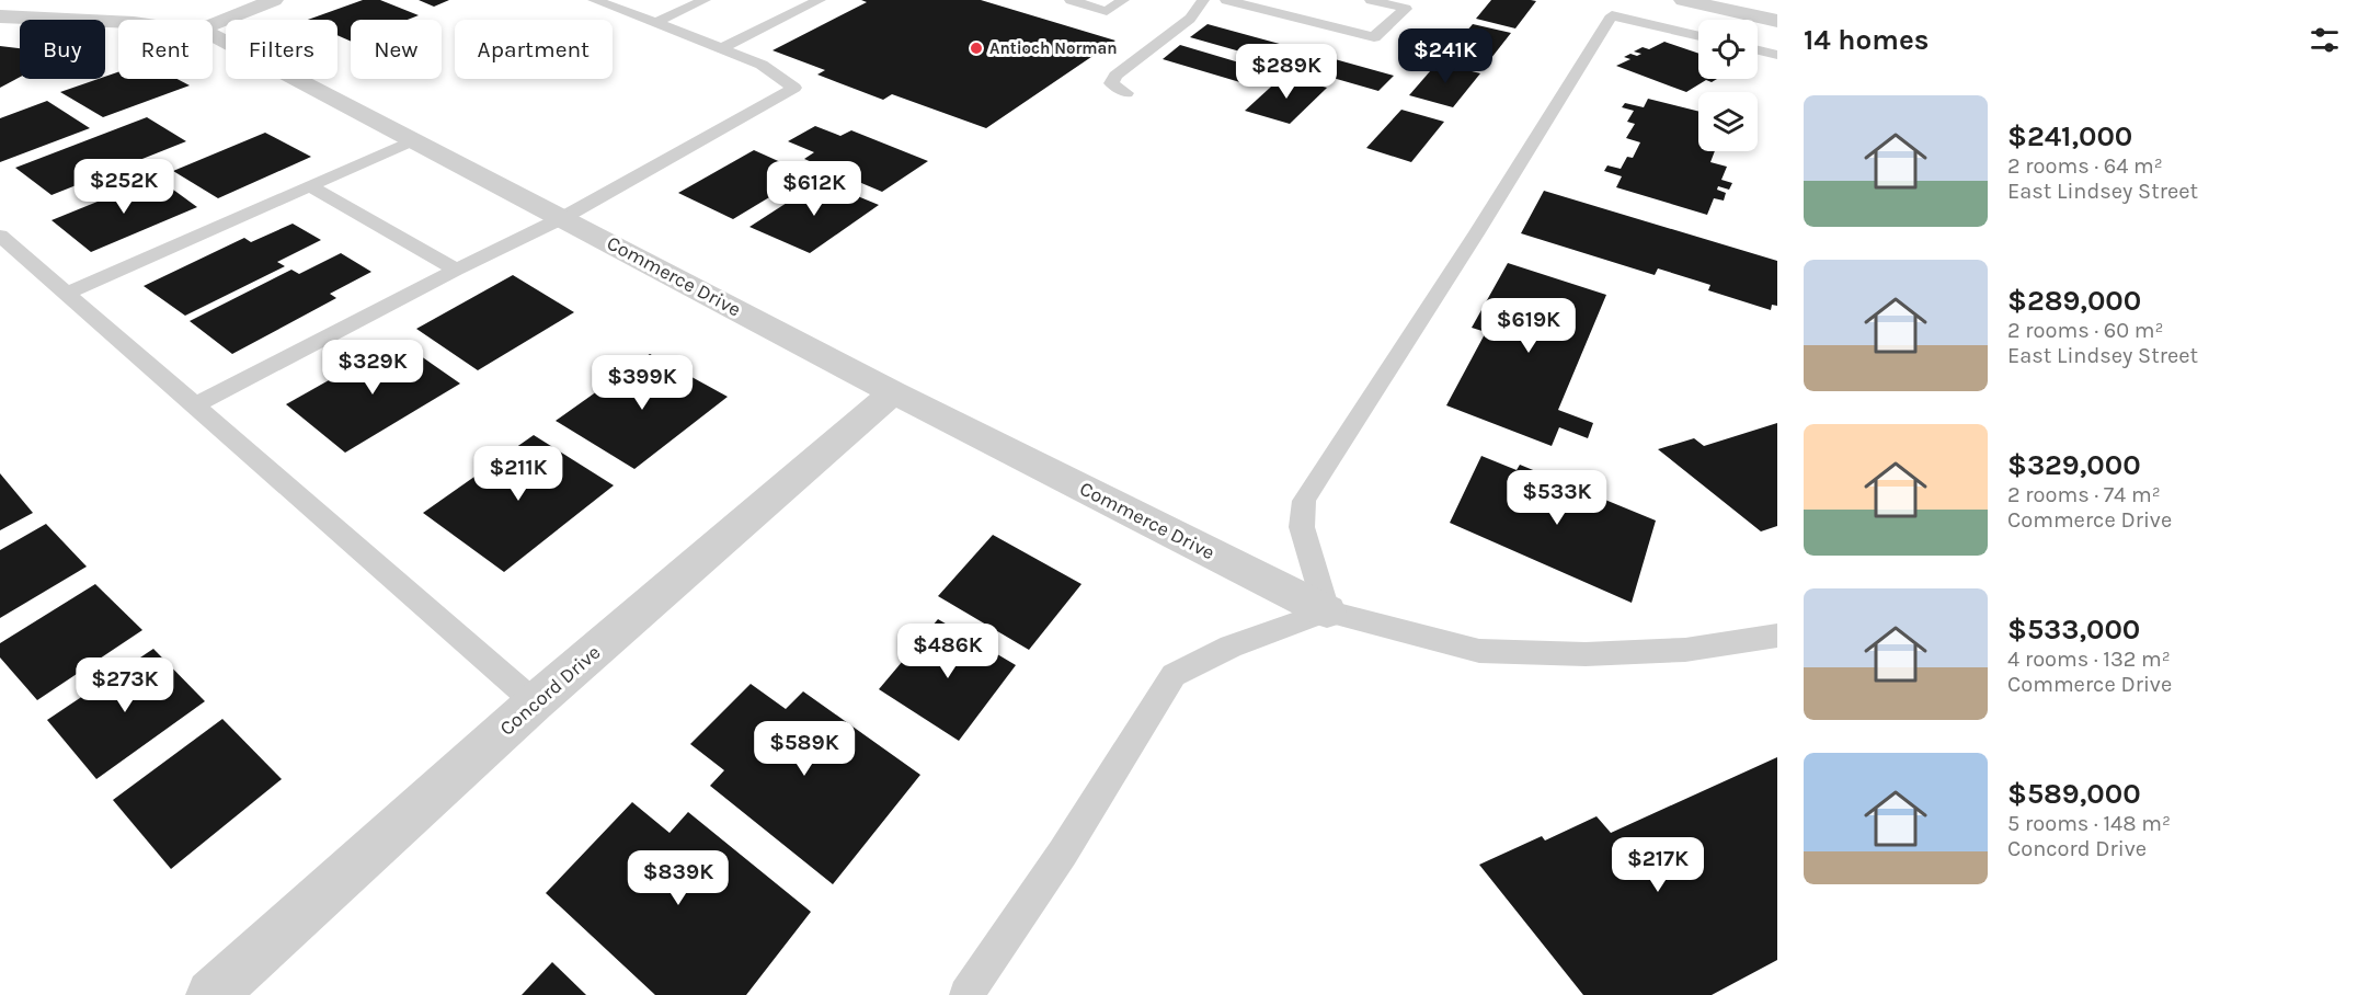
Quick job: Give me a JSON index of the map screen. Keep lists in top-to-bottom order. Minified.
{"streets":{"street":["Commerce Drive","Concord Drive"]},"crossings":[["Commerce Drive","Concord Drive"]],"places":["Antioch Norman"],"page":{"heading":"14 homes","chip":["Buy","Rent","Filters","New","Apartment"],"price":["$241K","$289K","$252K","$612K","$619K","$329K","$399K","$211K","$533K","$486K","$273K","$589K","$217K","$839K"],"list":[{"name":"$241,000","note":"2 rooms · 64 m² · East Lindsey Street"},{"name":"$289,000","note":"2 rooms · 60 m² · East Lindsey Street"},{"name":"$329,000","note":"2 rooms · 74 m² · Commerce Drive"},{"name":"$533,000","note":"4 rooms · 132 m² · Commerce Drive"},{"name":"$589,000","note":"5 rooms · 148 m² · Concord Drive"}]}}
